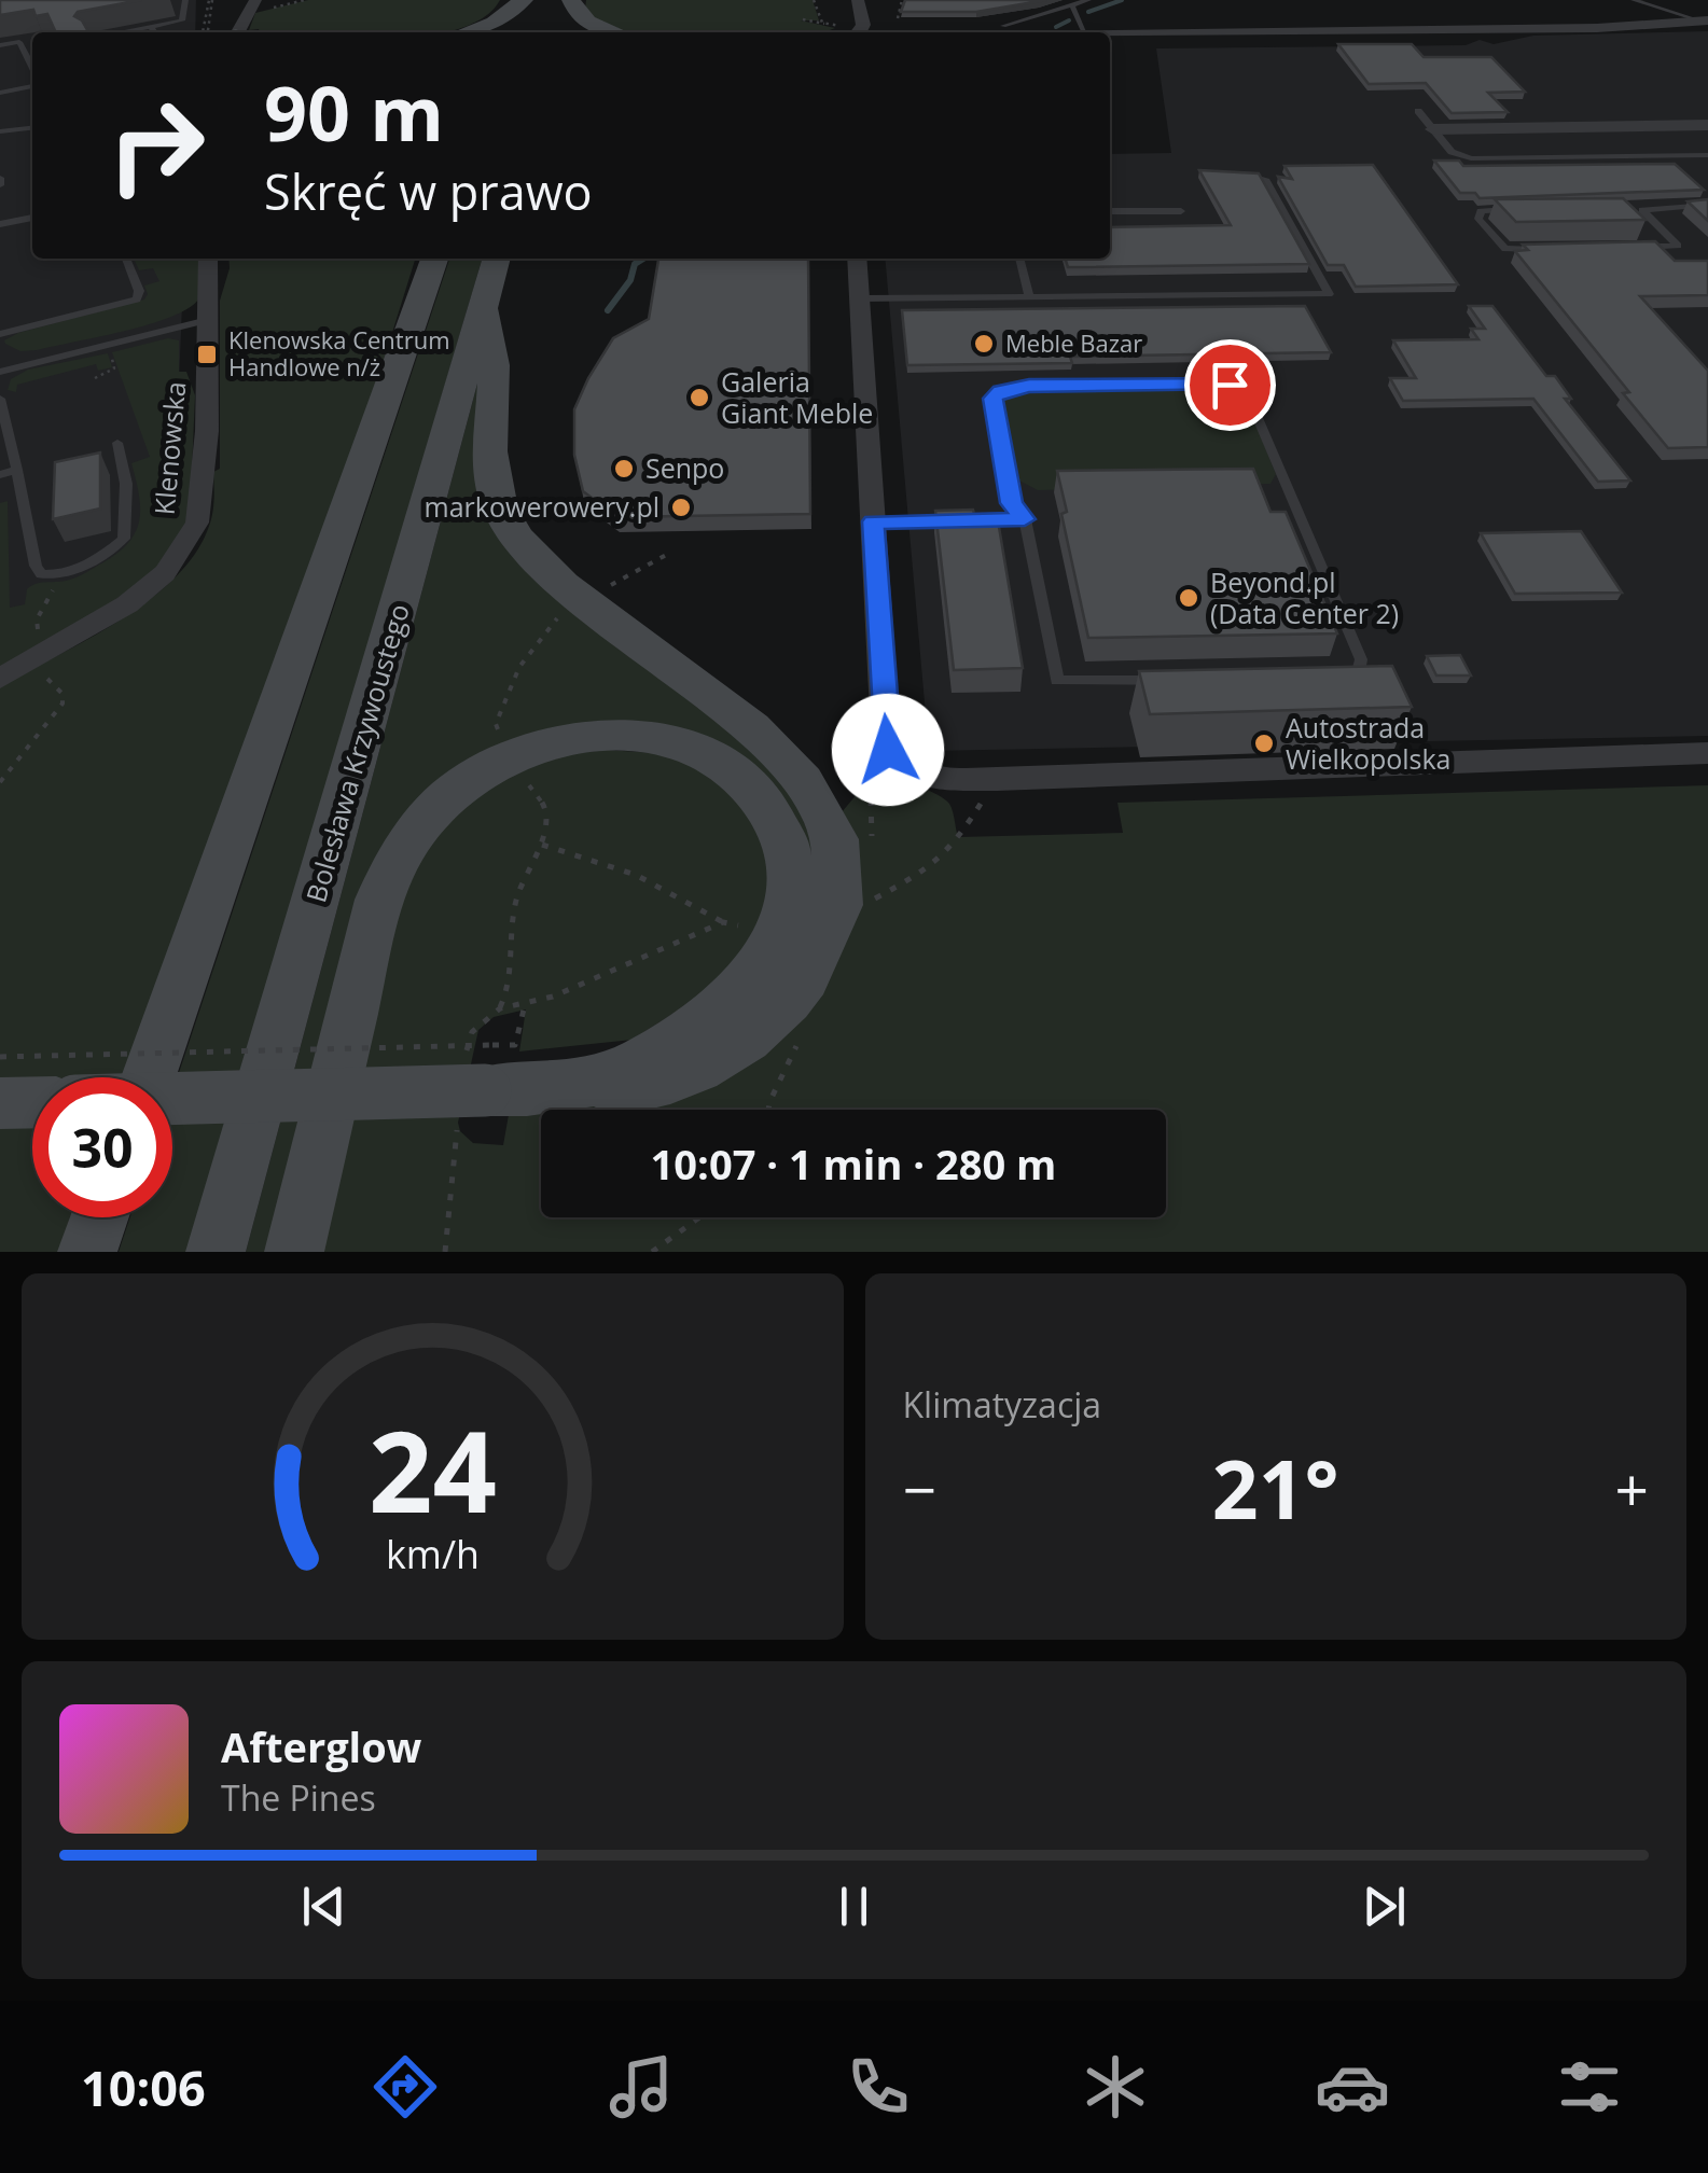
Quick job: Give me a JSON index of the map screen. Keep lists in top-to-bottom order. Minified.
{"streets":{"main road":["Bolesława Krzywoustego"],"street":["Klenowska"]},"places":{"other":["Meble Bazar","Galeria Giant Meble","Senpo","markowerowery.pl","Beyond.pl (Data Center 2)","Autostrada Wielkopolska"],"transit":["Klenowska Centrum Handlowe n/ż"]},"page":{"turn":["90 m","Skręć w prawo"],"limit":"30","trip":"10:07 · 1 min · 280 m","tile":"Klimatyzacja","heat":["−","21°","+"],"song":["Afterglow","The Pines"],"tabs":"10:06","gauge":["24","km/h"]}}
